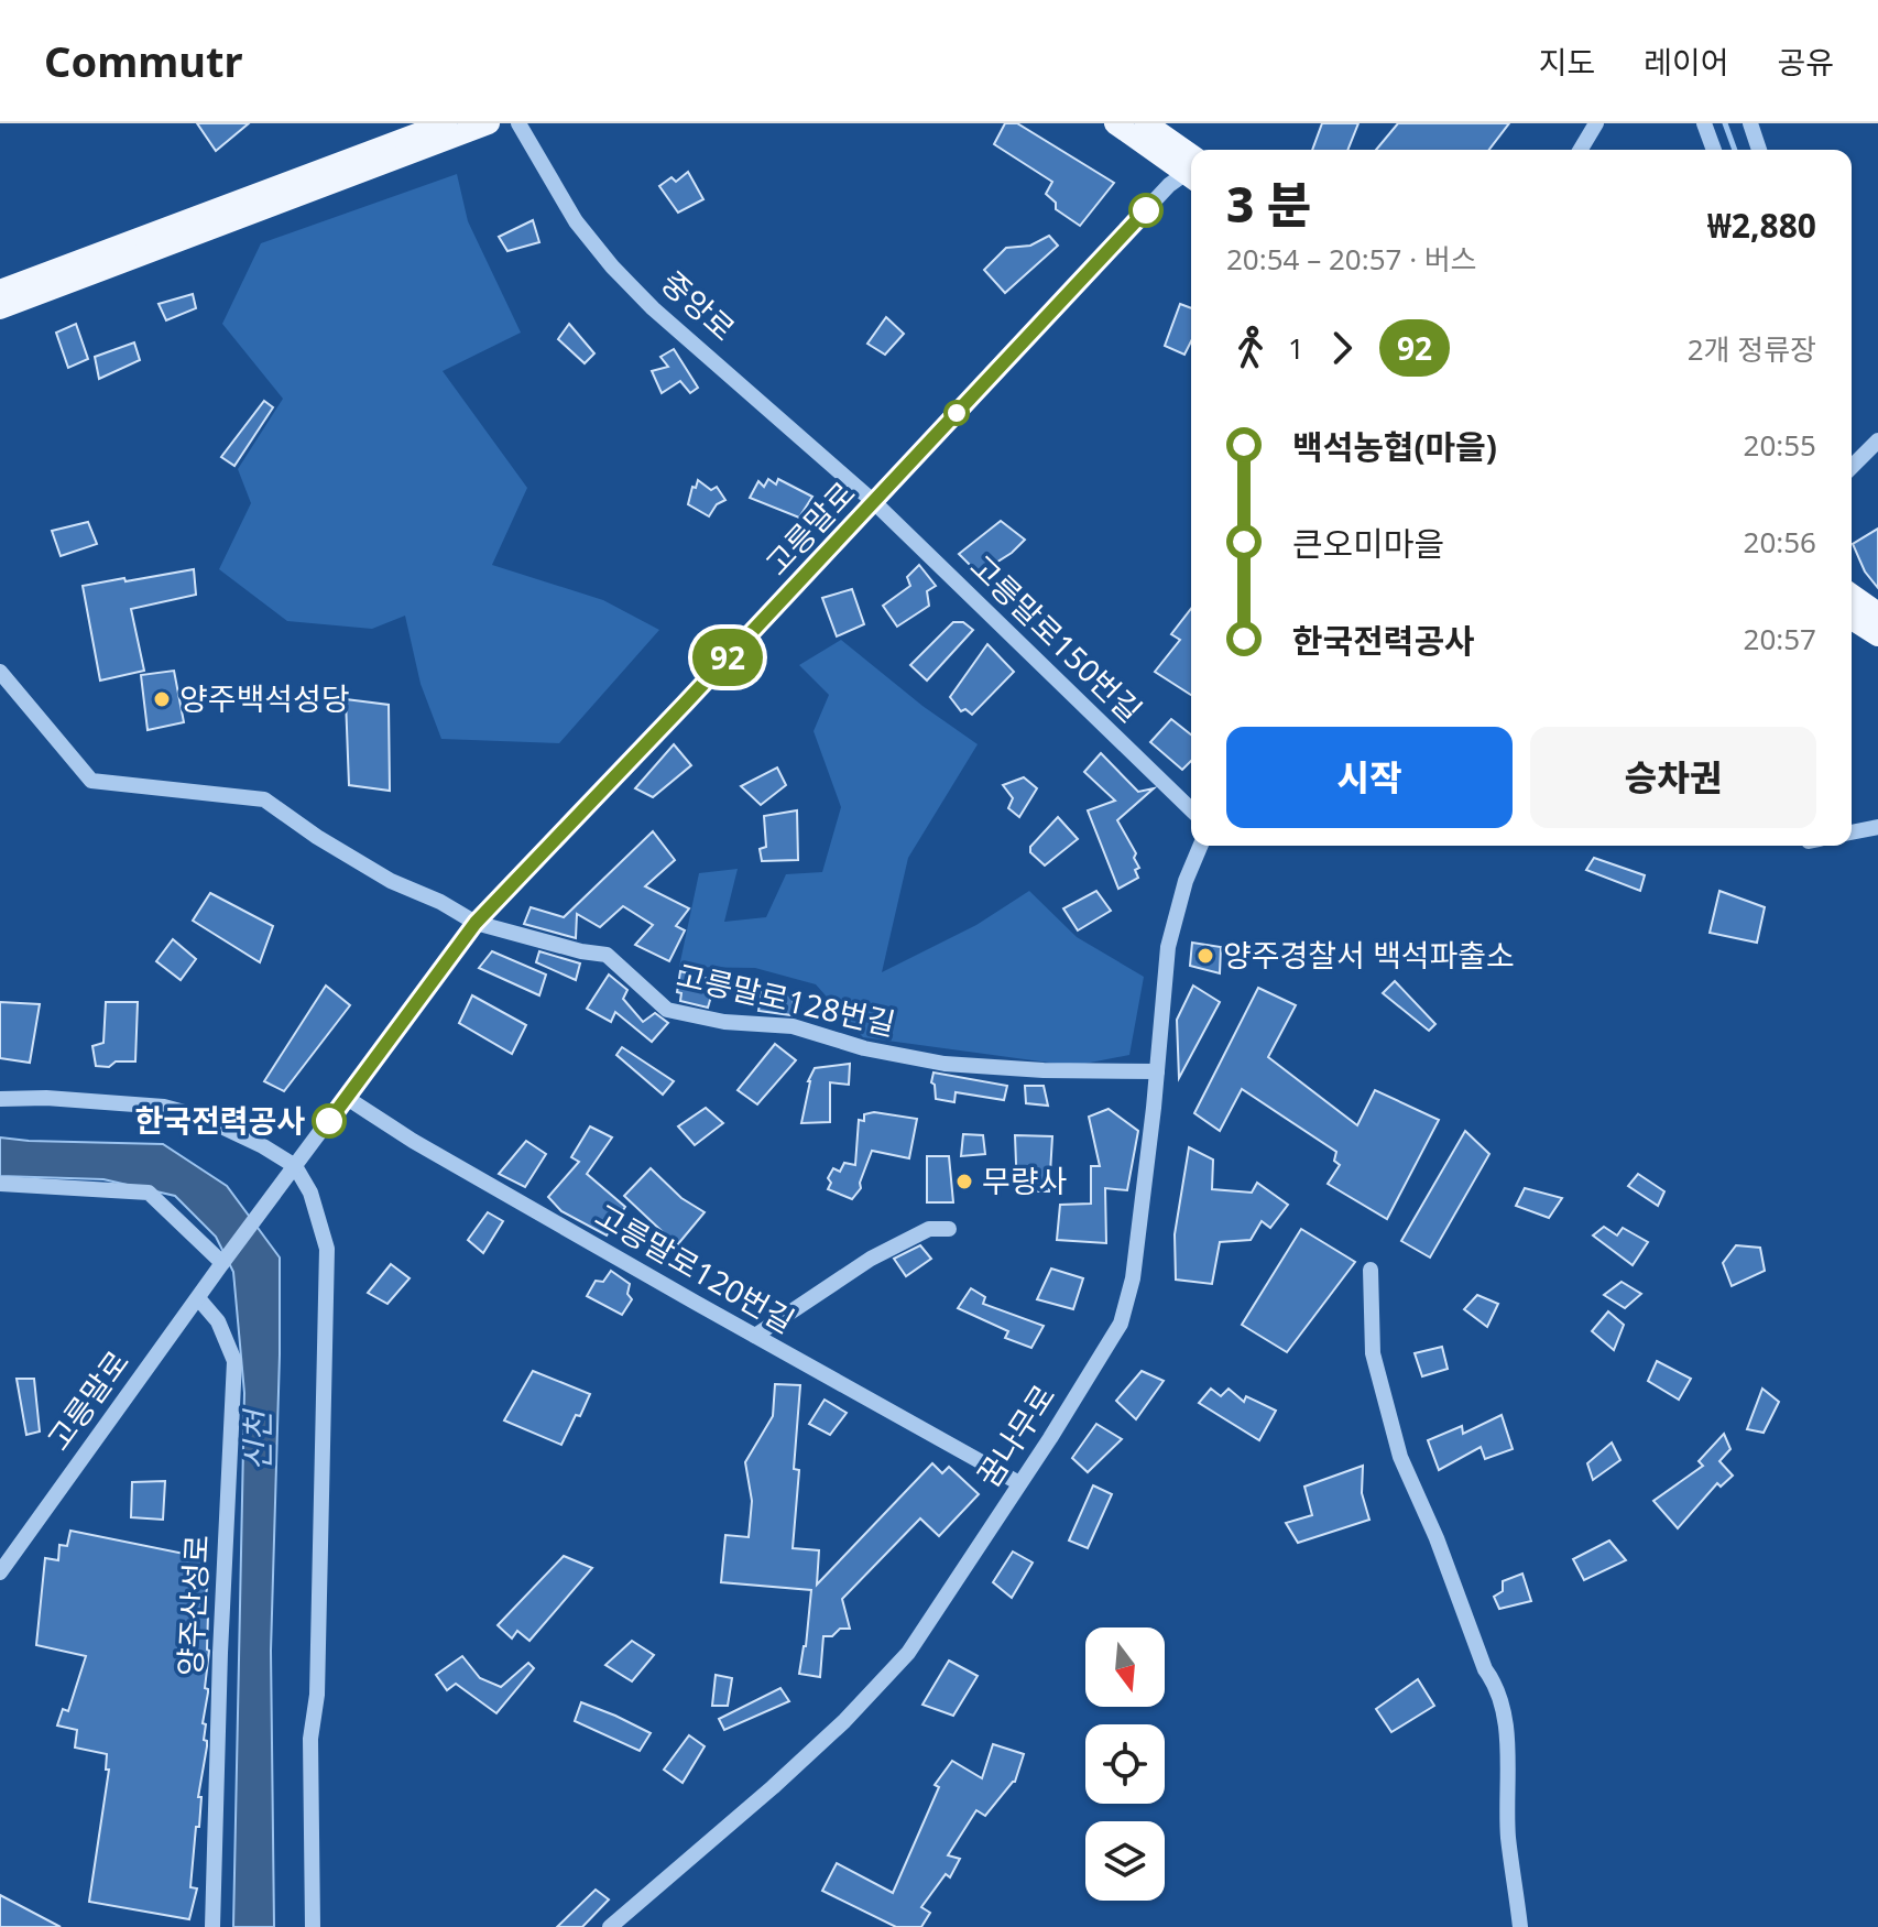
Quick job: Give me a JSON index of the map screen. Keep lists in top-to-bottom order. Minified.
{"streets":{"street":["중앙로","고릉말로","고릉말로150번길","고릉말로128번길","고릉말로120번길","꿈나무로","양주산성로"]},"crossings":[["중앙로","고릉말로"],["중앙로","고릉말로150번길"],["고릉말로","고릉말로150번길"],["고릉말로","고릉말로128번길"],["고릉말로","고릉말로120번길"],["고릉말로","양주산성로"],["고릉말로128번길","꿈나무로"],["고릉말로120번길","꿈나무로"]],"water":["신천"],"places":["양주백석성당","양주경찰서 백석파출소","한국전력공사","무량사"],"lines":["bus line 92"],"north":"bottom","page":{"header":"Commutr","nav":["지도","레이어","공유"],"on_map":"92","heading":["3 분","20:54 – 20:57 · 버스","₩2,880"],"legs":["1","92","2개 정류장"],"list":[{"name":"백석농협(마을)","value":"20:55"},{"name":"큰오미마을","value":"20:56"},{"name":"한국전력공사","value":"20:57"}],"buttons":["시작","승차권"]}}
